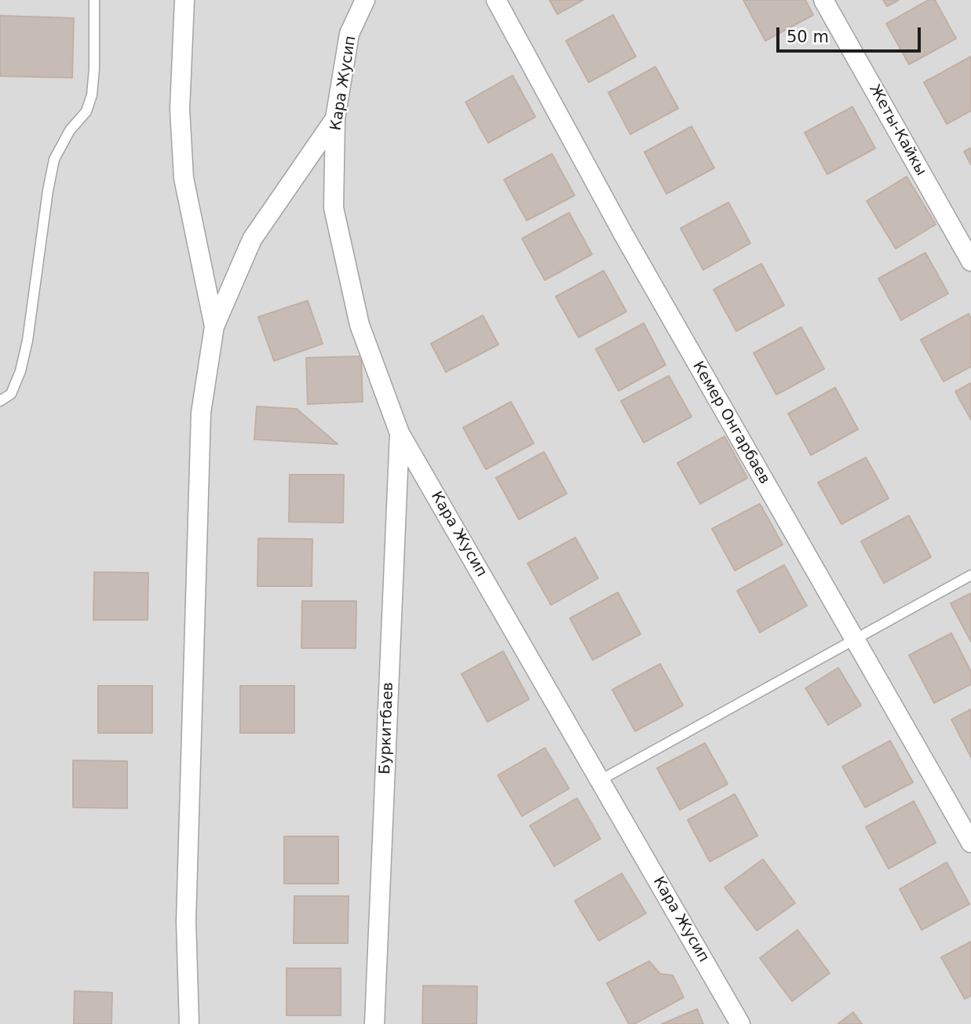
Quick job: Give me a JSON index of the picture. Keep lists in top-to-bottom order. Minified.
{"streets":{"street":["Кара Жусип","Жеты-Кайкы","Кемер Онгарбаев","Буркитбаев"]},"crossings":[["Кара Жусип","Буркитбаев"]],"scale_bar":"50 m"}
